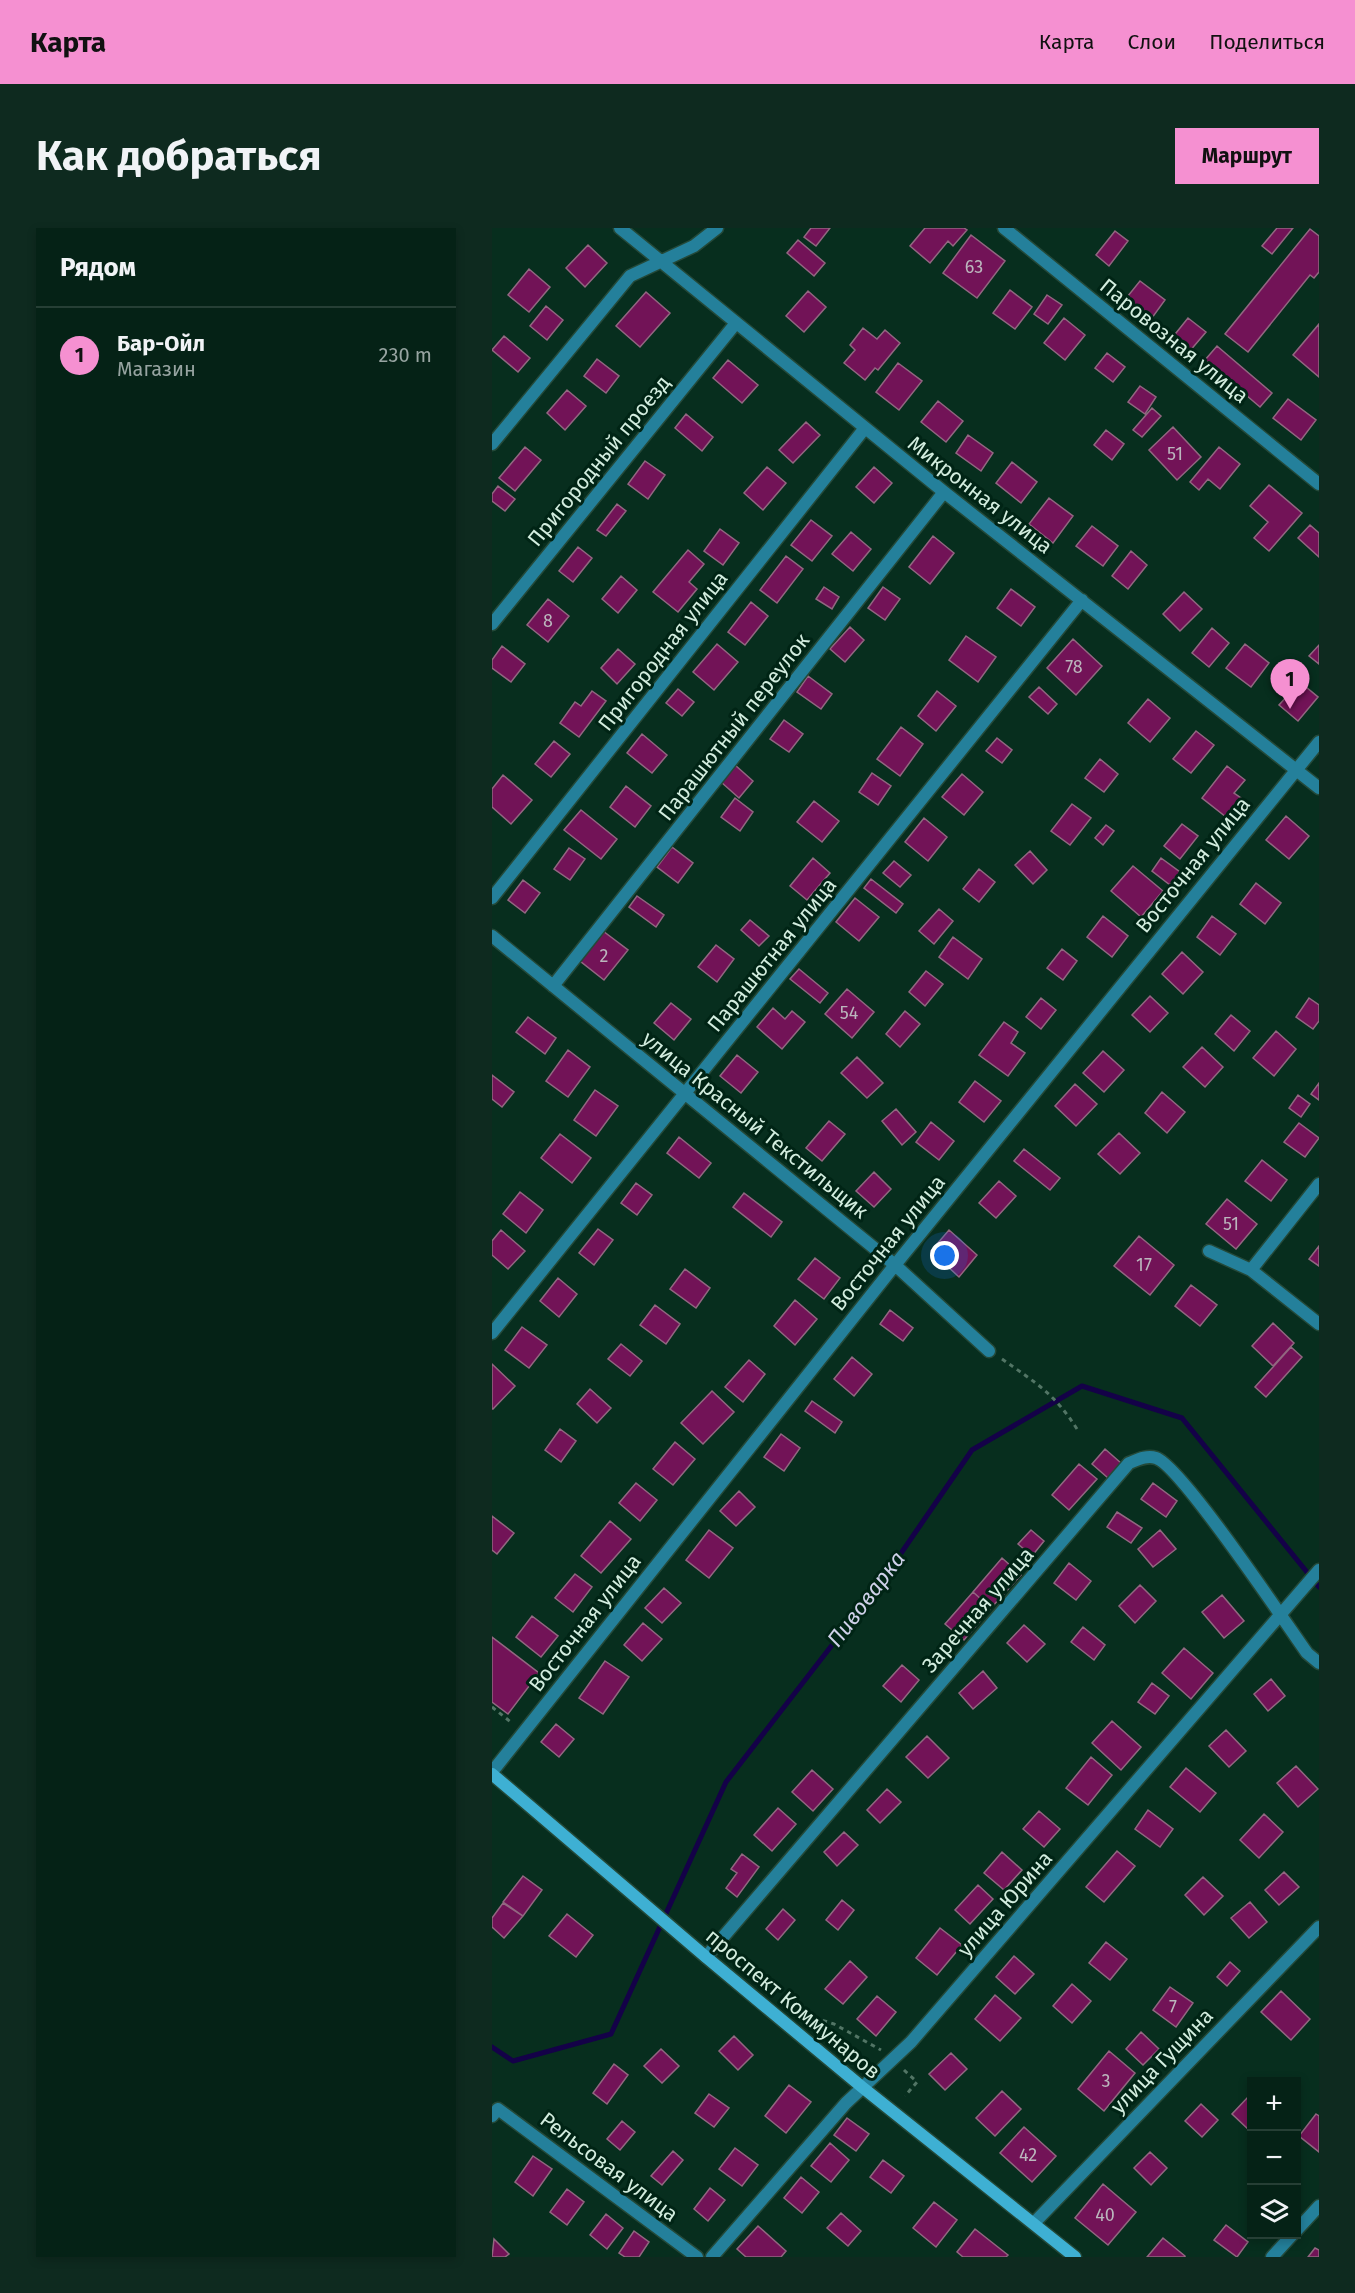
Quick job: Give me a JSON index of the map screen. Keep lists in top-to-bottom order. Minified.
{"streets":{"street":["Паровозная улица","Пригородный проезд","Микронная улица","Пригородная улица","Парашютный переулок","Восточная улица","Парашютная улица","улица Красный Текстильщик","Заречная улица","улица Юрина","проспект Коммунаров","улица Гущина","Рельсовая улица"]},"crossings":[["Пригородный проезд","Микронная улица"],["Микронная улица","Пригородная улица"],["Микронная улица","Парашютный переулок"],["Микронная улица","Восточная улица"],["Микронная улица","Парашютная улица"],["Парашютный переулок","улица Красный Текстильщик"],["Восточная улица","улица Красный Текстильщик"],["Восточная улица","проспект Коммунаров"],["Парашютная улица","улица Красный Текстильщик"],["Заречная улица","улица Юрина"],["Заречная улица","проспект Коммунаров"],["улица Юрина","проспект Коммунаров"],["проспект Коммунаров","улица Гущина"]],"water":["Пивоварка"],"house_numbers":["63","51","8","78","2","54","51","17","7","3","42","40"],"page":{"header":"Карта","nav":["Карта","Слои","Поделиться"],"buttons":"Маршрут","title":"Как добраться","heading":"Рядом","list":[{"mark":"1","name":"Бар-Ойл","note":"Магазин","value":"230 m"}],"pins":"1","map_buttons":["+","−"]}}
